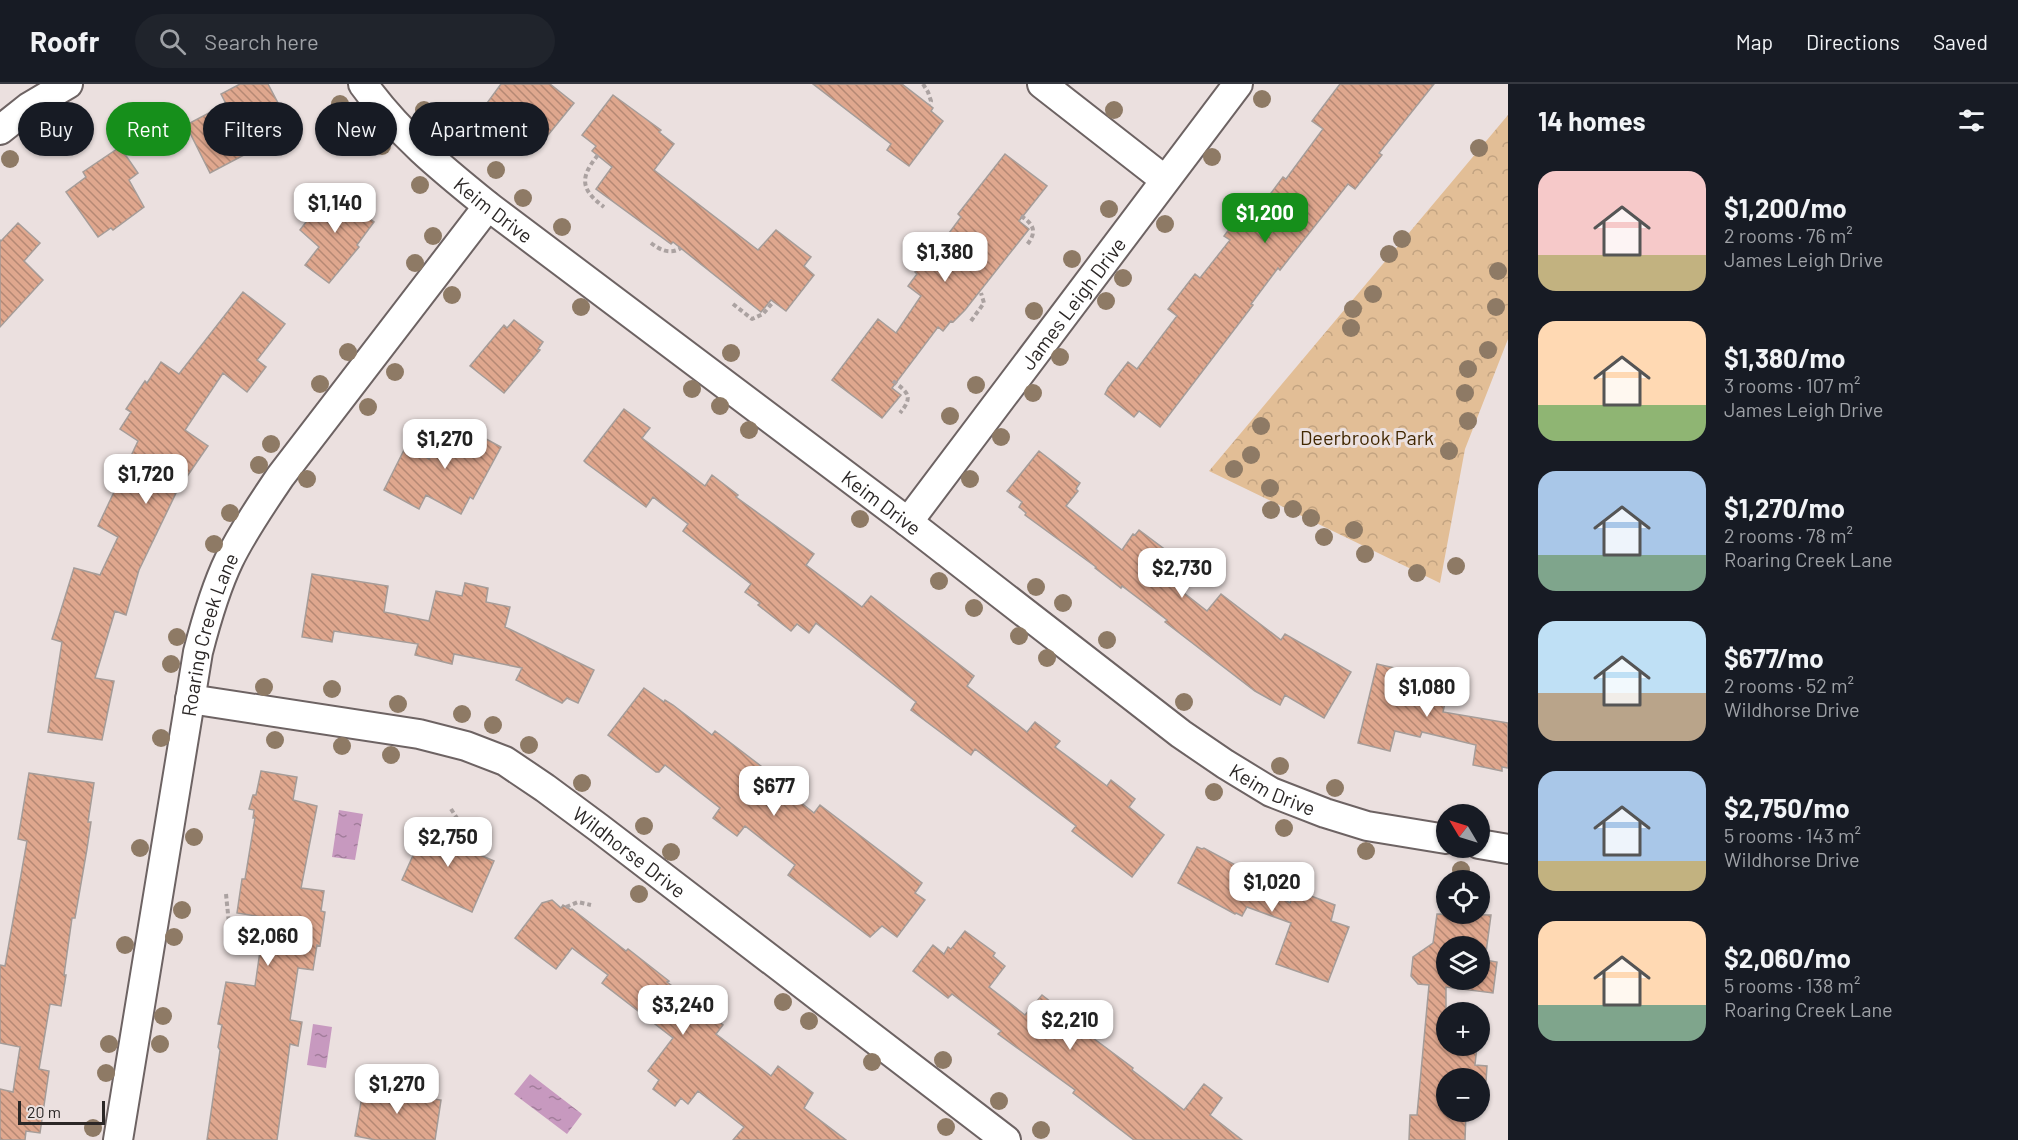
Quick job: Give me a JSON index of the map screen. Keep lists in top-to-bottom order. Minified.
{"streets":{"street":["Keim Drive","James Leigh Drive","Roaring Creek Lane","Wildhorse Drive"]},"crossings":[["Keim Drive","James Leigh Drive"],["Keim Drive","Roaring Creek Lane"],["Roaring Creek Lane","Wildhorse Drive"]],"parks":["Deerbrook Park"],"scale_bar":"20 m","north":"top left","page":{"header":"Roofr","search":"Search here","nav":["Map","Directions","Saved"],"heading":"14 homes","chip":["Buy","Rent","Filters","New","Apartment"],"list":[{"name":"$1,200/mo","note":"2 rooms · 76 m² · James Leigh Drive"},{"name":"$1,380/mo","note":"3 rooms · 107 m² · James Leigh Drive"},{"name":"$1,270/mo","note":"2 rooms · 78 m² · Roaring Creek Lane"},{"name":"$677/mo","note":"2 rooms · 52 m² · Wildhorse Drive"},{"name":"$2,750/mo","note":"5 rooms · 143 m² · Wildhorse Drive"},{"name":"$2,060/mo","note":"5 rooms · 138 m² · Roaring Creek Lane"}],"price":["$1,140","$1,200","$1,380","$1,270","$1,720","$2,730","$1,080","$677","$2,750","$1,020","$2,060","$3,240","$2,210","$1,270"],"map_buttons":["+","−"],"scale":"20 m"}}
